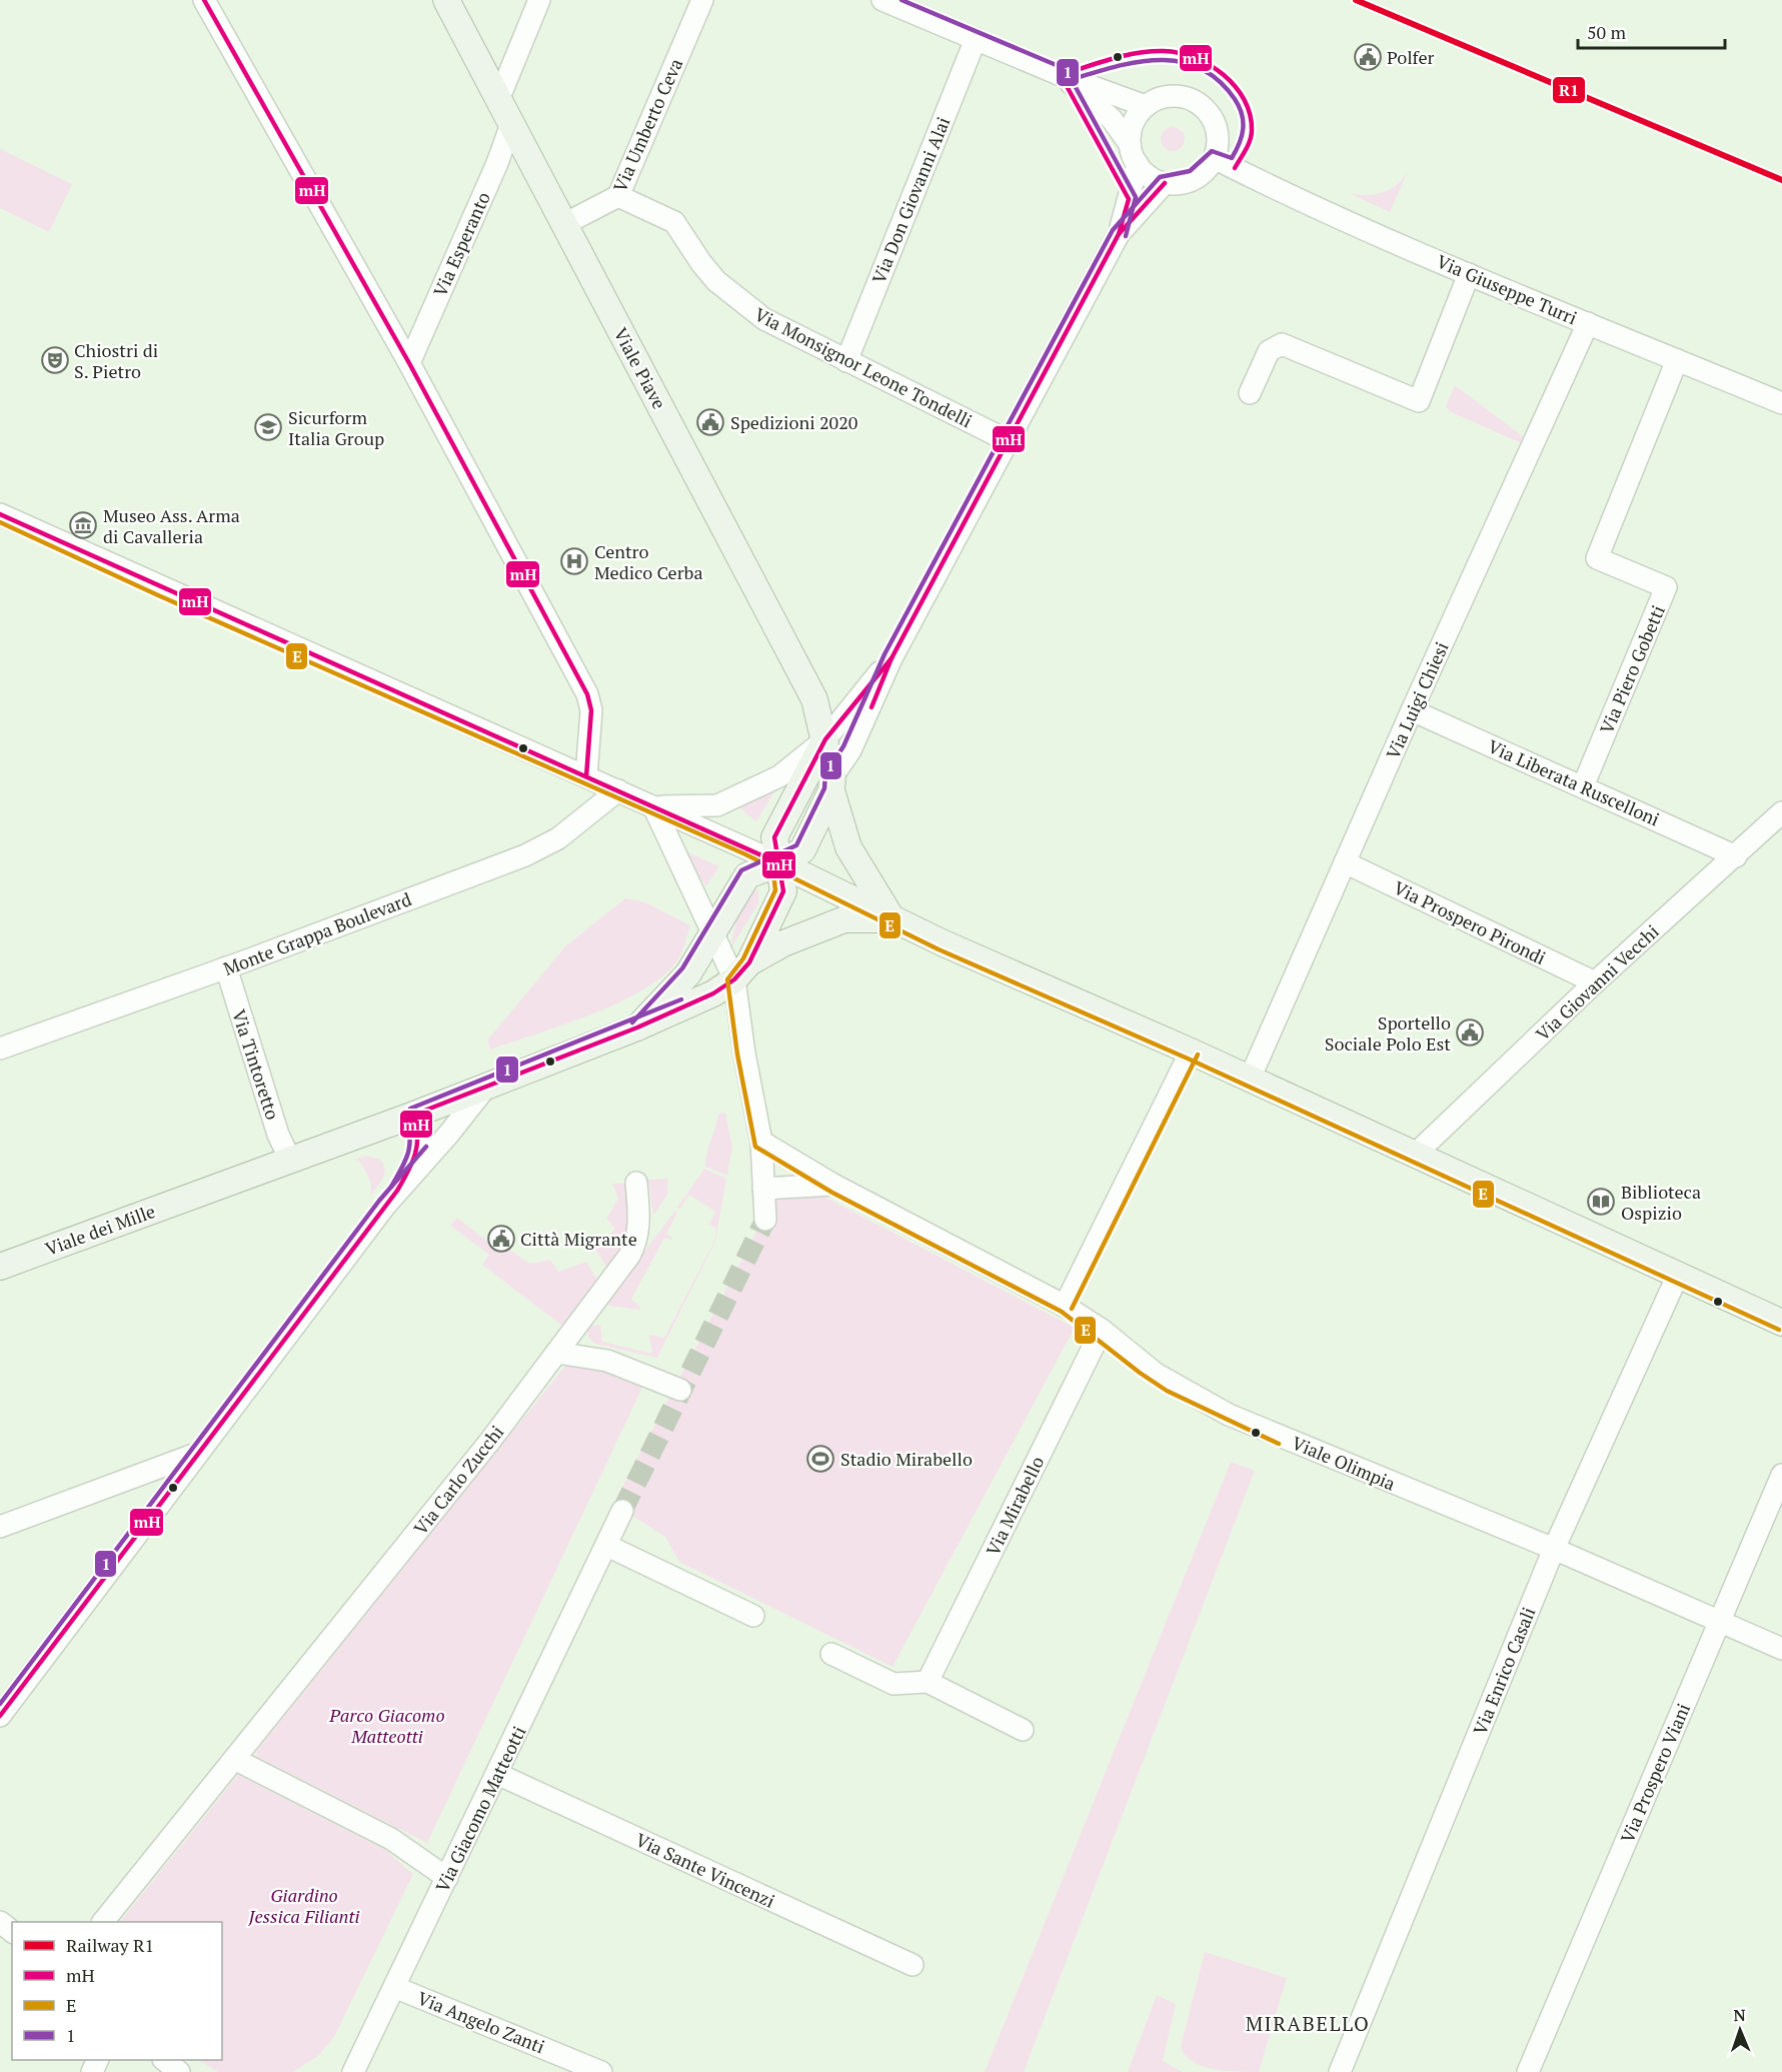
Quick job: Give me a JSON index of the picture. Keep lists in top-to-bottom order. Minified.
{"streets":{"main road":["Viale Piave","Viale dei Mille"],"street":["Via Umberto Ceva","Via Don Giovanni Alai","Via Esperanto","Via Giuseppe Turri","Via Monsignor Leone Tondelli","Via Piero Gobetti","Via Luigi Chiesi","Via Liberata Ruscelloni","Via Prospero Pirondi","Monte Grappa Boulevard","Via Giovanni Vecchi","Via Tintoretto","Viale Olimpia","Via Carlo Zucchi","Via Mirabello","Via Enrico Casali","Via Prospero Viani","Via Giacomo Matteotti","Via Sante Vincenzi","Via Angelo Zanti"]},"crossings":[["Via Umberto Ceva","Via Monsignor Leone Tondelli"],["Via Umberto Ceva","Viale Piave"],["Via Don Giovanni Alai","Via Monsignor Leone Tondelli"],["Via Esperanto","Viale Piave"],["Via Giuseppe Turri","Via Piero Gobetti"],["Via Giuseppe Turri","Via Luigi Chiesi"],["Viale Piave","Viale dei Mille"],["Via Piero Gobetti","Via Liberata Ruscelloni"],["Via Luigi Chiesi","Via Liberata Ruscelloni"],["Via Luigi Chiesi","Via Prospero Pirondi"],["Via Liberata Ruscelloni","Via Giovanni Vecchi"],["Via Prospero Pirondi","Via Giovanni Vecchi"],["Monte Grappa Boulevard","Via Tintoretto"],["Via Tintoretto","Viale dei Mille"],["Viale Olimpia","Via Mirabello"],["Viale Olimpia","Via Enrico Casali"],["Viale Olimpia","Via Prospero Viani"],["Via Giacomo Matteotti","Via Sante Vincenzi"],["Via Giacomo Matteotti","Via Angelo Zanti"]],"districts":["MIRABELLO"],"parks":["Parco Giacomo Matteotti","Giardino Jessica Filianti"],"places":{"public building":["Polfer","Spedizioni 2020","Sportello Sociale Polo Est","Città Migrante"],"theatre":["Chiostri di S. Pietro"],"school or university":["Sicurform Italia Group"],"museum":["Museo Ass. Arma di Cavalleria"],"hospital":["Centro Medico Cerba"],"library":["Biblioteca Ospizio"],"sports":["Stadio Mirabello"]},"lines":["rail line R1","transit line mH","transit line 1","transit line E"],"legend":["Railway R1","mH","E","1"],"scale_bar":"50 m","north":"top"}
